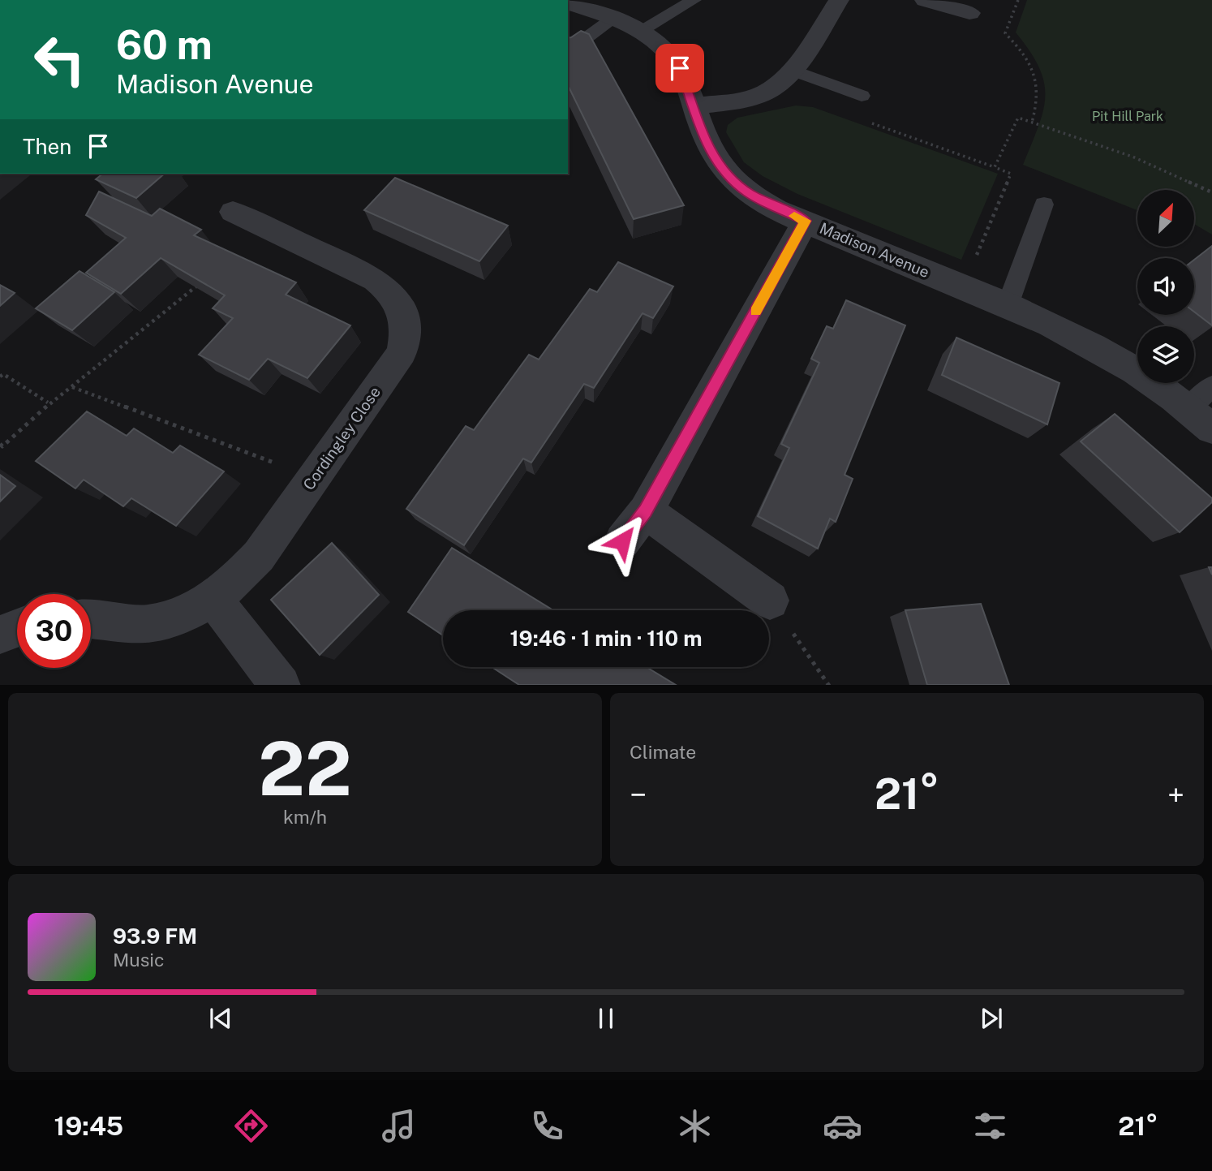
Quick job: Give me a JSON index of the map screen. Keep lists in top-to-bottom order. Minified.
{"streets":{"street":["Madison Avenue","Cordingley Close"]},"parks":["Pit Hill Park"],"north":"top right","page":{"turn":["60 m","Madison Avenue"],"then":"Then","limit":"30","trip":"19:46 · 1 min · 110 m","tile":[["22","km/h"],"Climate"],"heat":["−","21°","+"],"song":["93.9 FM","Music"],"tabs":["19:45","21°"]}}
